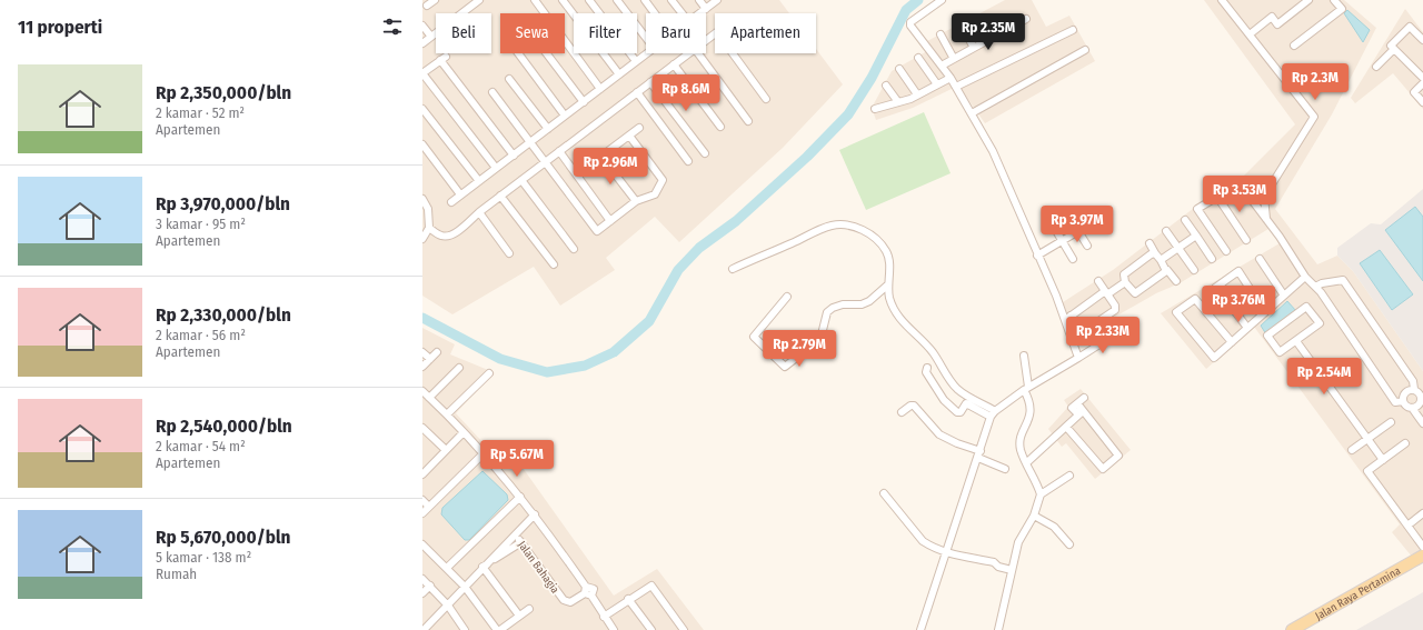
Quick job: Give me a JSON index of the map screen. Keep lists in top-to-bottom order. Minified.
{"streets":{"main road":["Jalan Raya Pertamina"],"street":["Jalan Bahagia"]},"page":{"heading":"11 properti","price":["Rp 2.35M","Rp 2.3M","Rp 8.6M","Rp 2.96M","Rp 3.53M","Rp 3.97M","Rp 3.76M","Rp 2.33M","Rp 2.79M","Rp 2.54M","Rp 5.67M"],"chip":["Beli","Sewa","Filter","Baru","Apartemen"],"list":[{"name":"Rp 2,350,000/bln","note":"2 kamar · 52 m² · Apartemen"},{"name":"Rp 3,970,000/bln","note":"3 kamar · 95 m² · Apartemen"},{"name":"Rp 2,330,000/bln","note":"2 kamar · 56 m² · Apartemen"},{"name":"Rp 2,540,000/bln","note":"2 kamar · 54 m² · Apartemen"},{"name":"Rp 5,670,000/bln","note":"5 kamar · 138 m² · Rumah"}]}}
